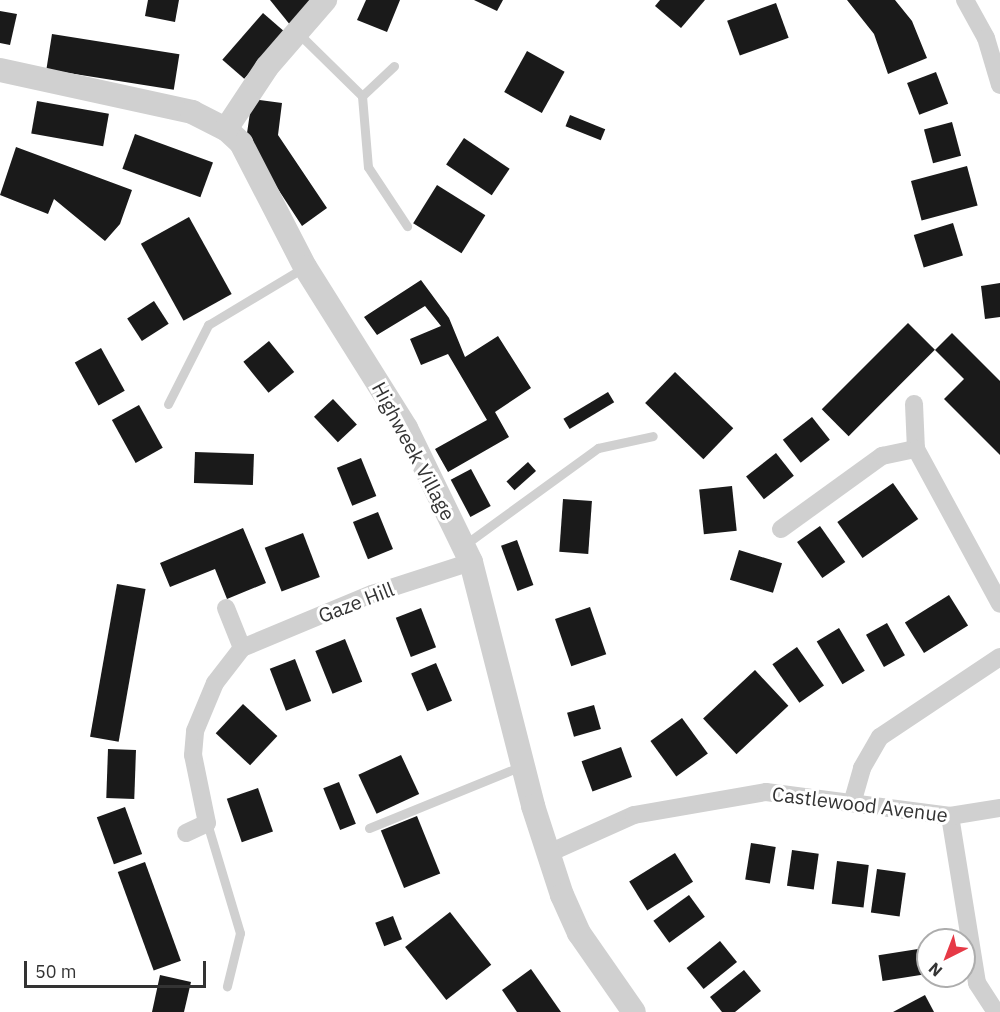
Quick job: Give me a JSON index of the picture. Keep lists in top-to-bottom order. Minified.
{"streets":{"street":["Highweek Village","Gaze Hill","Castlewood Avenue"]},"crossings":[["Highweek Village","Gaze Hill"],["Highweek Village","Castlewood Avenue"]],"scale_bar":"50 m","north":"bottom left"}
